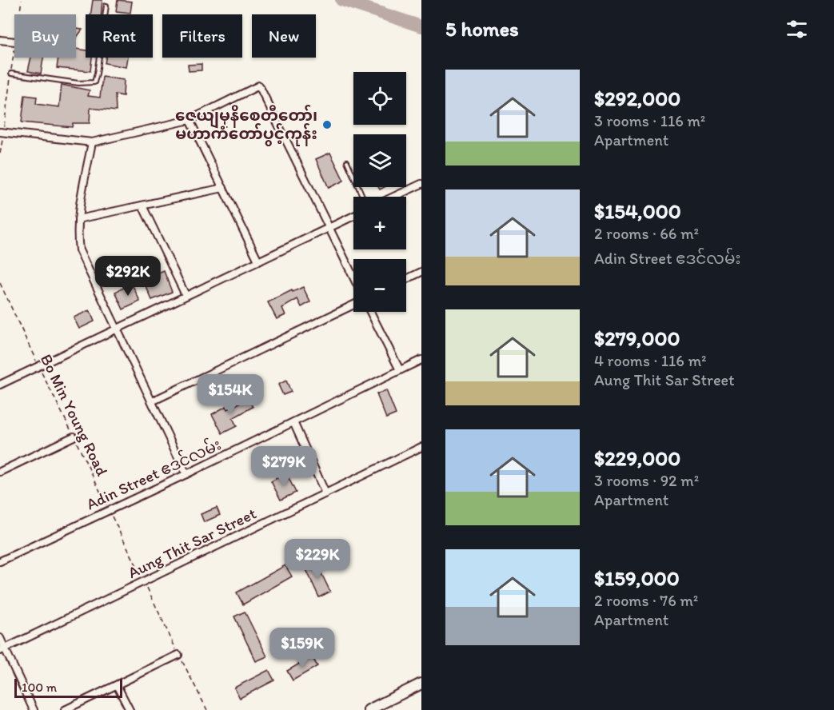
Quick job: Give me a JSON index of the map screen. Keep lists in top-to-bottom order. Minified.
{"streets":{"street":["Adin Street ဧဒင်လမ်း","Aung Thit Sar Street"],"path":["Bo Min Young Road"]},"crossings":[["Bo Min Young Road","Adin Street ဧဒင်လမ်း"],["Bo Min Young Road","Aung Thit Sar Street"]],"places":["ဇေယျမုနိစေတီတော်၊ မဟာကံတော်ပွင့်ကုန်း"],"scale_bar":"100 m","page":{"heading":"5 homes","chip":["Buy","Rent","Filters","New"],"list":[{"name":"$292,000","note":"3 rooms · 116 m² · Apartment"},{"name":"$154,000","note":"2 rooms · 66 m² · Adin Street ဧဒင်လမ်း"},{"name":"$279,000","note":"4 rooms · 116 m² · Aung Thit Sar Street"},{"name":"$229,000","note":"3 rooms · 92 m² · Apartment"},{"name":"$159,000","note":"2 rooms · 76 m² · Apartment"}],"map_buttons":["+","−"],"price":["$292K","$154K","$279K","$229K","$159K"],"scale":"100 m"}}
